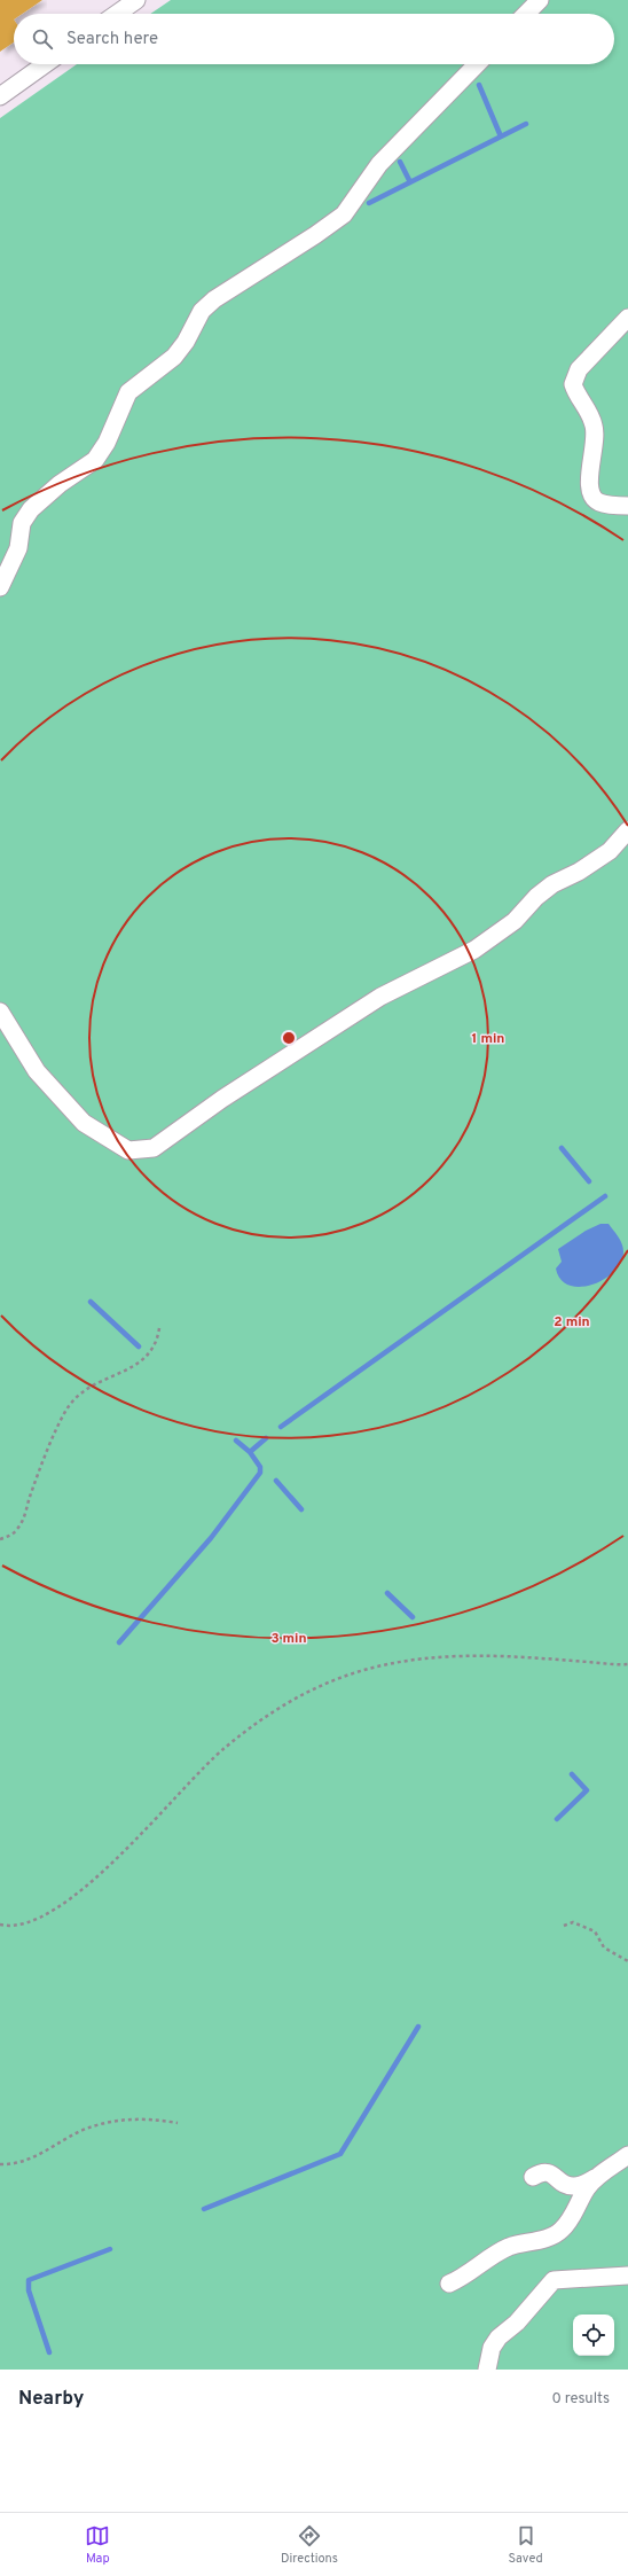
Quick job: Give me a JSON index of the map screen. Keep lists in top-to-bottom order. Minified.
{"page":{"search":"Search here","heading":["Nearby","0 results"],"nav":["Map","Directions","Saved"]},"rings":["1 min","2 min","3 min"]}
